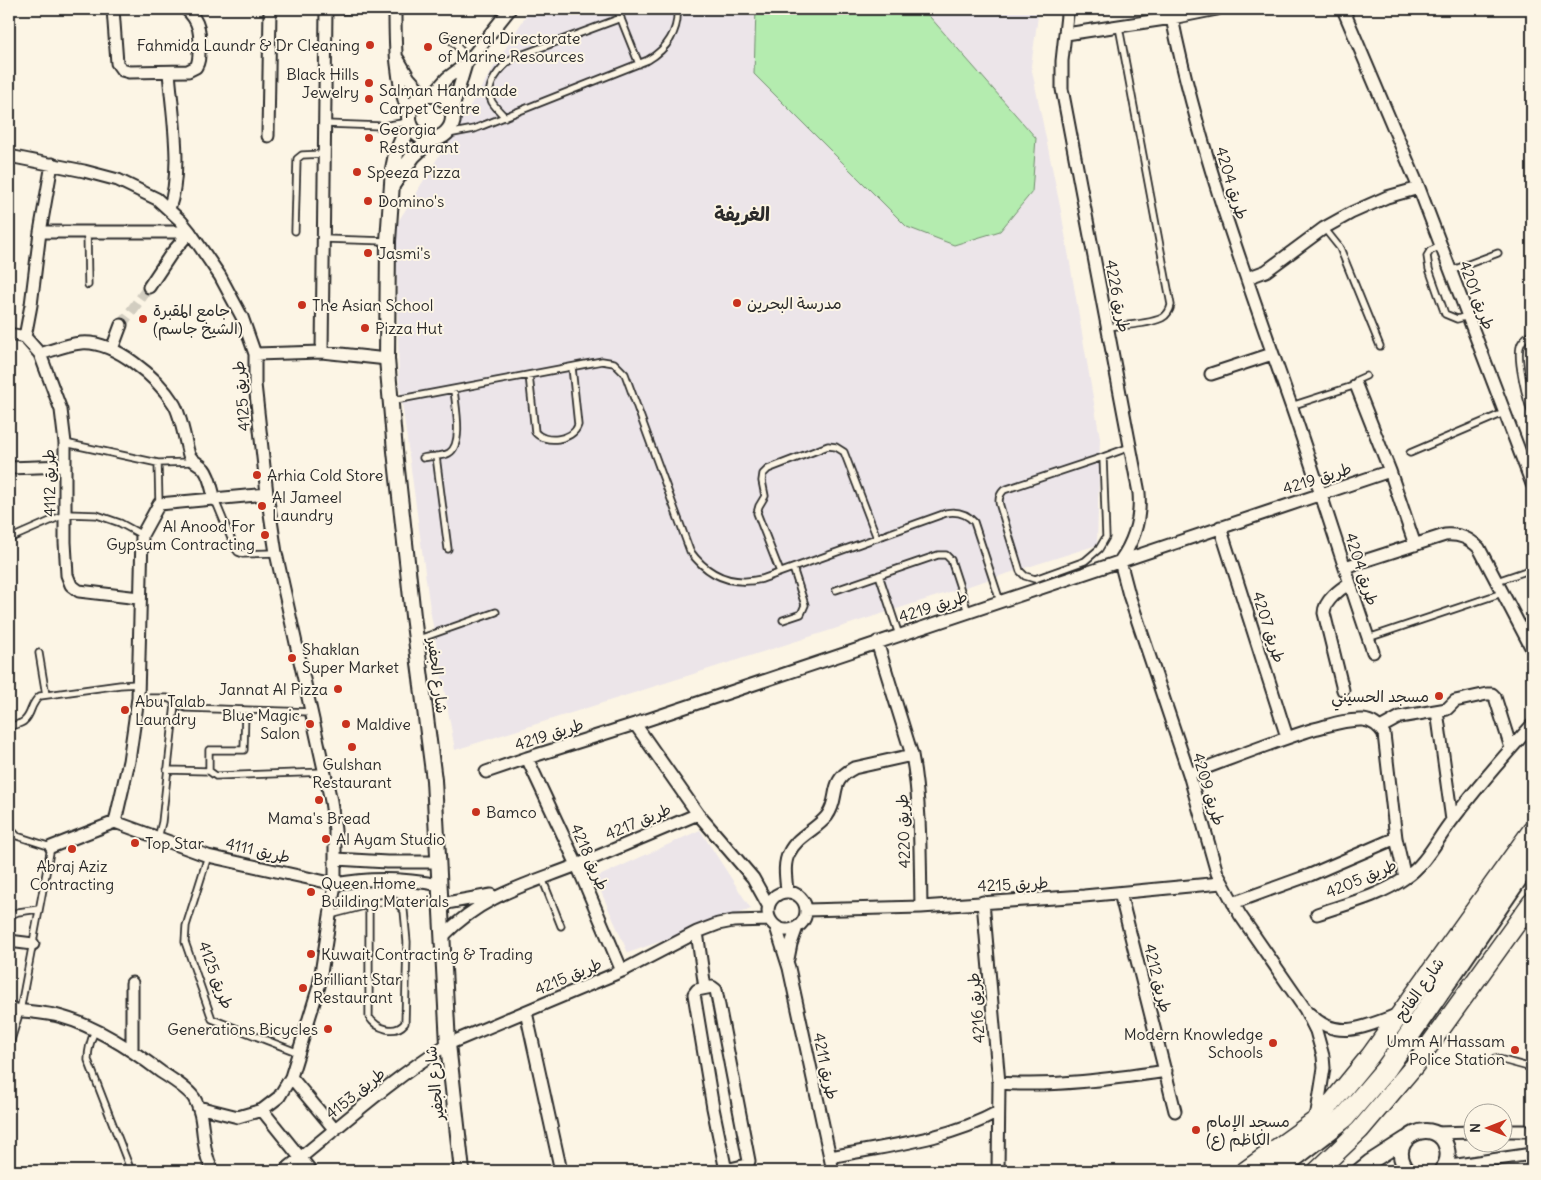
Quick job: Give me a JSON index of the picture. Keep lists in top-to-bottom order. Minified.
{"streets":{"main road":["شارع الفاتح"],"street":["طريق 4204","طريق 4201","طريق 4226","طريق 4125","طريق 4219","طريق 4112","طريق 4207","شارع الجفير","طريق 4209","طريق 4217","طريق 4220","طريق 4111","طريق 4218","طريق 4205","طريق 4215","طريق 4212","طريق 4216","طريق 4211","طريق 4153"]},"crossings":[["طريق 4204","طريق 4219"],["طريق 4226","طريق 4219"],["طريق 4226","طريق 4209"],["طريق 4125","طريق 4111"],["طريق 4219","طريق 4207"],["طريق 4219","طريق 4209"],["طريق 4219","طريق 4220"],["طريق 4219","طريق 4218"],["شارع الجفير","طريق 4217"],["شارع الجفير","طريق 4111"],["شارع الجفير","طريق 4215"],["شارع الجفير","طريق 4153"],["طريق 4209","طريق 4215"],["طريق 4209","شارع الفاتح"],["طريق 4217","طريق 4218"],["طريق 4220","طريق 4215"],["طريق 4218","طريق 4215"],["طريق 4215","طريق 4212"],["طريق 4215","طريق 4216"],["طريق 4215","طريق 4211"],["طريق 4215","طريق 4153"]],"districts":["الغريفة"],"places":["Fahmida Laundr & Dr Cleaning","General Directorate of Marine Resources","Black Hills Jewelry","Salman Handmade Carpet Centre","Georgia Restaurant","Speeza Pizza","Domino's","Jasmi's","مدرسة البحرين","The Asian School","جامع المقبرة (الشيخ جاسم)","Pizza Hut","Arhia Cold Store","Al Jameel Laundry","Al Anood For Gypsum Contracting","Shaklan Super Market","Jannat Al Pizza","مسجد الحسيني","Abu Talab Laundry","Blue Magic Salon","Maldive","Gulshan Restaurant","Mama's Bread","Bamco","Al Ayam Studio","Top Star","Abraj Aziz Contracting","Queen Home Building Materials","Kuwait Contracting & Trading","Brilliant Star Restaurant","Generations Bicycles","Modern Knowledge Schools","Umm Al Hassam Police Station","مسجد الإمام الكاظم (ع)"],"north":"left"}
